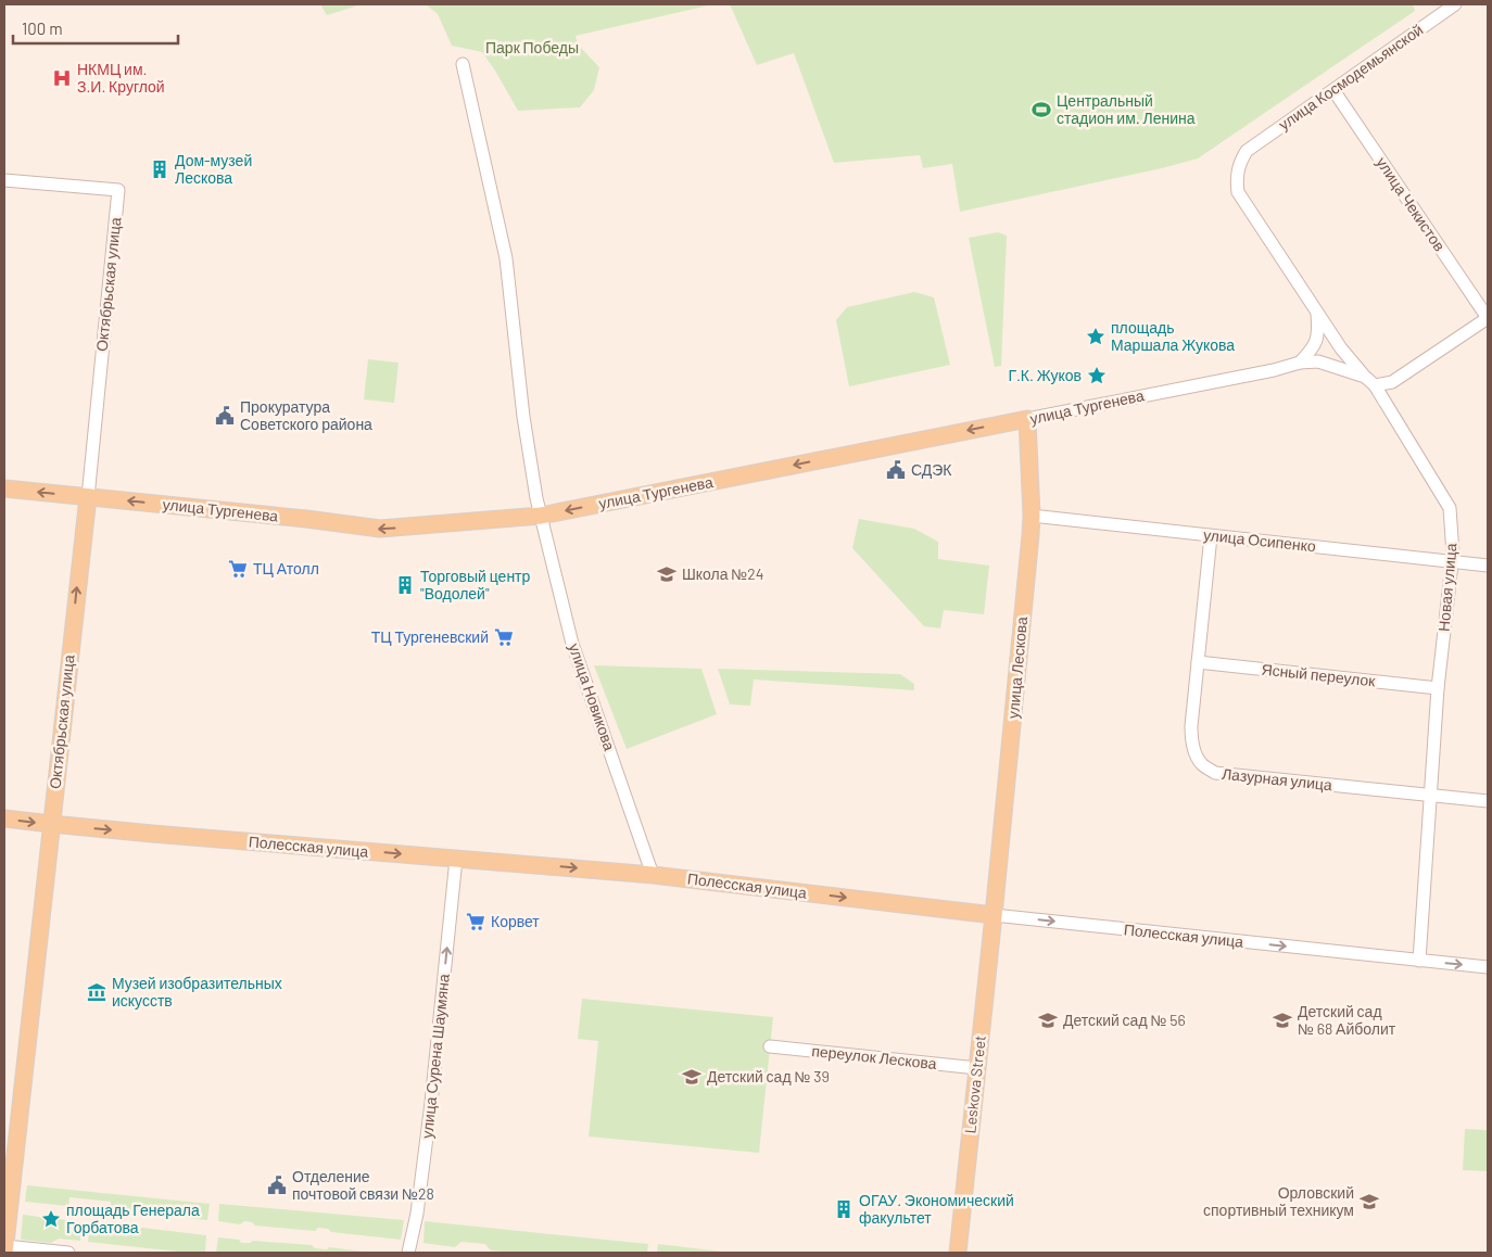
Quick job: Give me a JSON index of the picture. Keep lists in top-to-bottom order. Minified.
{"streets":{"main road":["Октябрьская улица","улица Тургенева","улица Лескова","Полесская улица","Leskova Street"],"street":["улица Космодемьянской","улица Чекистов","улица Осипенко","Новая улица","Ясный переулок","улица Новикова","Лазурная улица","улица Сурена Шаумяна","переулок Лескова"]},"crossings":[["улица Космодемьянской","улица Чекистов"],["улица Космодемьянской","Новая улица"],["Октябрьская улица","улица Тургенева"],["Октябрьская улица","Полесская улица"],["улица Тургенева","Новая улица"],["улица Тургенева","улица Лескова"],["улица Тургенева","улица Новикова"],["улица Осипенко","Новая улица"],["улица Осипенко","улица Лескова"],["улица Осипенко","Лазурная улица"],["Новая улица","Ясный переулок"],["Новая улица","Лазурная улица"],["Новая улица","Полесская улица"],["улица Лескова","Полесская улица"],["улица Лескова","Leskova Street"],["Ясный переулок","Лазурная улица"],["улица Новикова","Полесская улица"],["Полесская улица","улица Сурена Шаумяна"],["Полесская улица","Leskova Street"],["переулок Лескова","Leskova Street"]],"one_way":["улица Тургенева","Полесская улица","улица Сурена Шаумяна"],"parks":["Парк Победы"],"places":{"hospital":["НКМЦ им. З.И. Круглой"],"sports":["Центральный стадион им. Ленина"],"building":["Дом-музей Лескова","Торговый центр \"Водолей\"","ОГАУ. Экономический факультет"],"place":["площадь Маршала Жукова","Г.К. Жуков","площадь Генерала Горбатова"],"public building":["Прокуратура Советского района","СДЭК","Отделение почтовой связи №28"],"supermarket":["ТЦ Атолл","ТЦ Тургеневский","Корвет"],"school or university":["Школа №24","Детский сад № 56","Детский сад № 68 Айболит","Детский сад № 39","Орловский спортивный техникум"],"museum":["Музей изобразительных искусств"]},"scale_bar":"100 m"}
